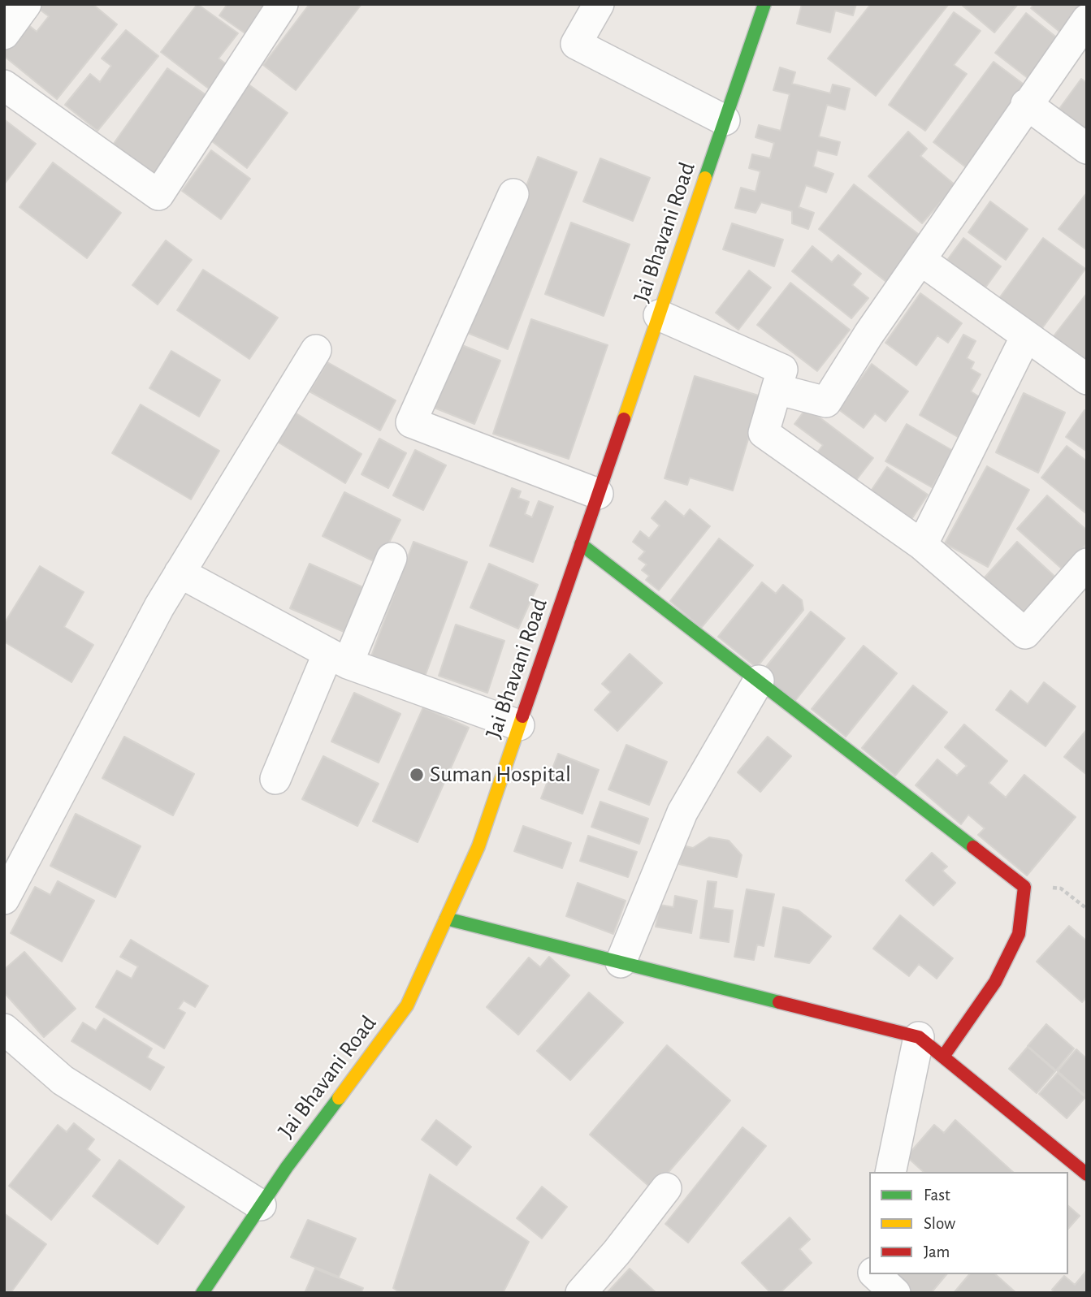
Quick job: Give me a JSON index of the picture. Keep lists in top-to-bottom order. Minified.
{"streets":{"street":["Jai Bhavani Road"]},"places":["Suman Hospital"],"legend":["Fast","Slow","Jam"]}
